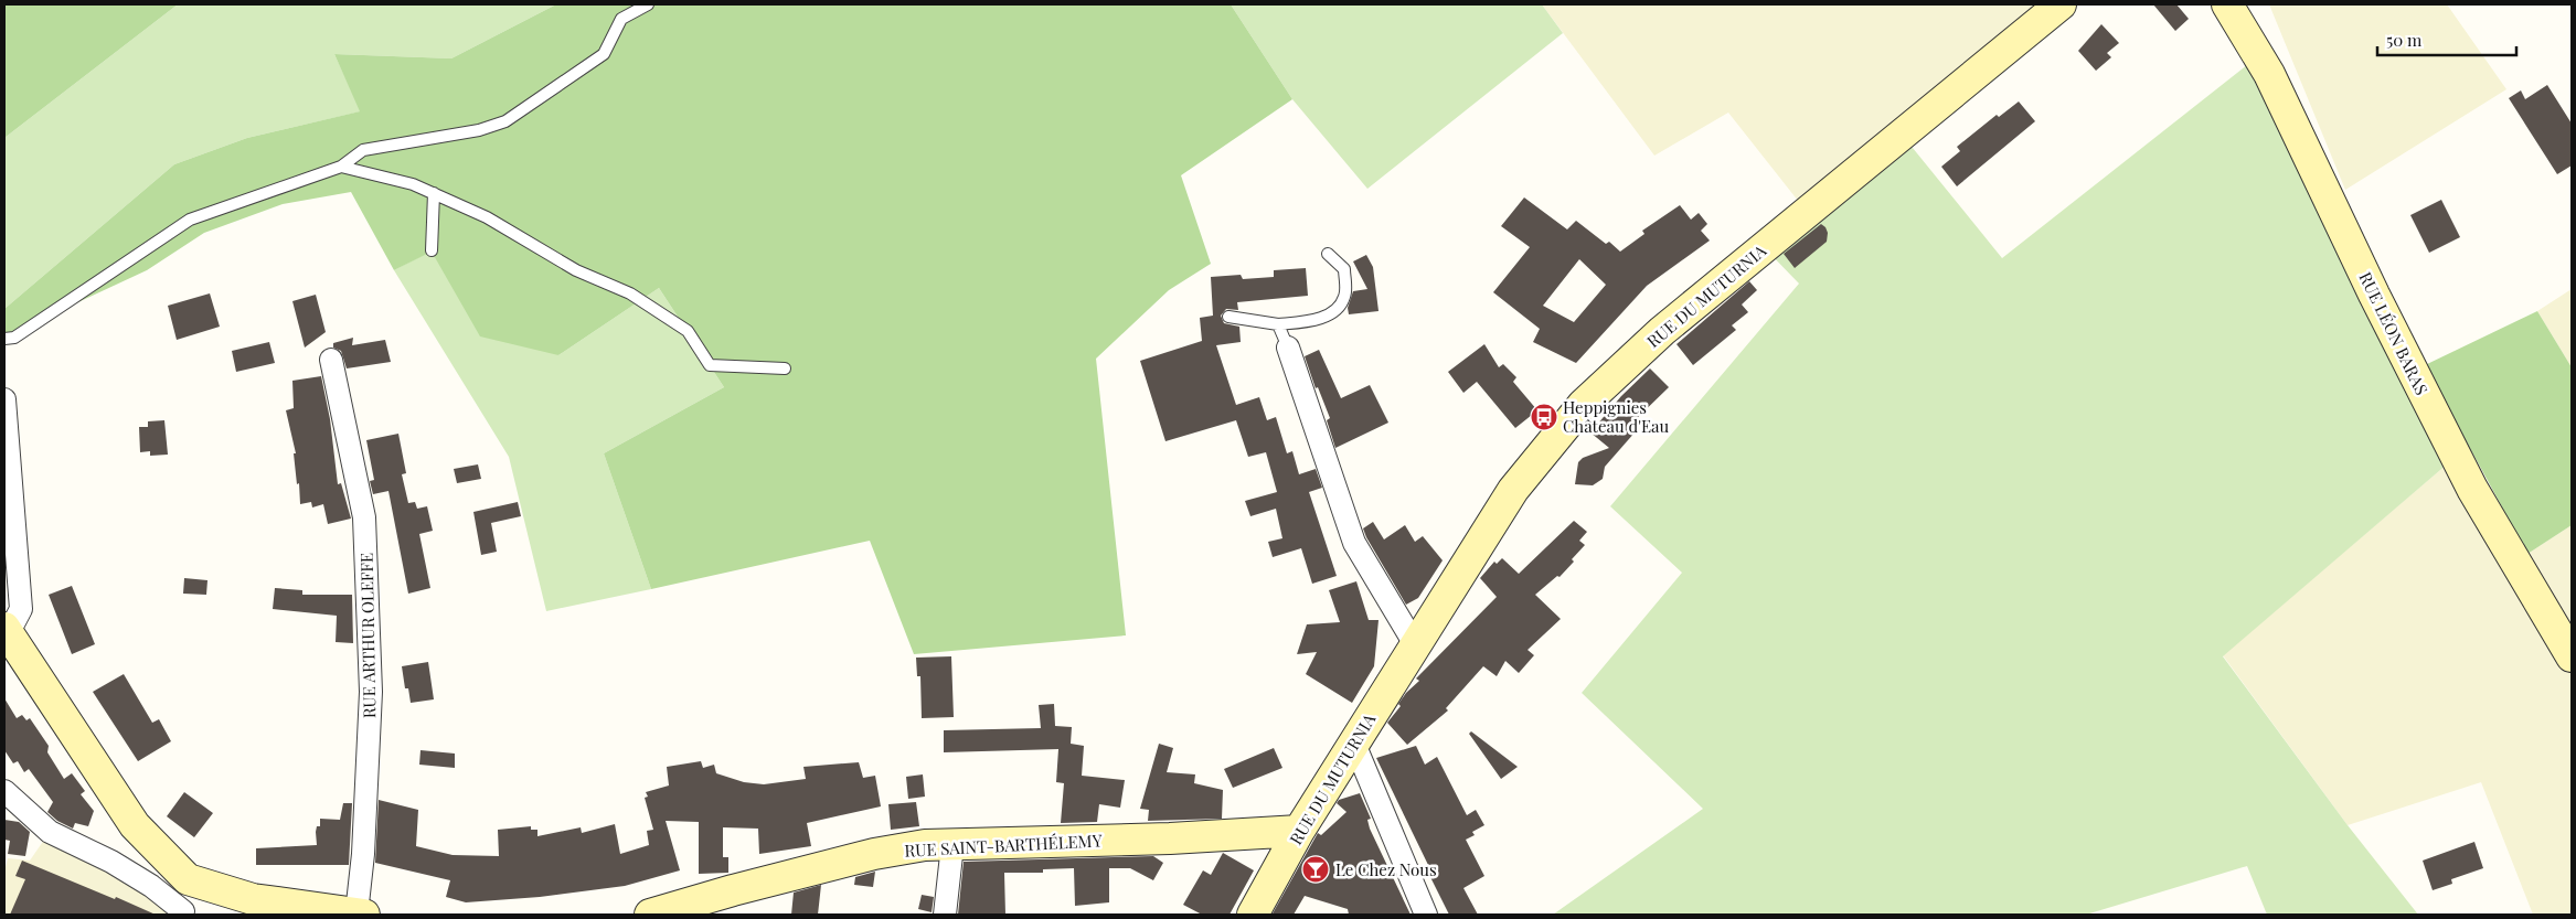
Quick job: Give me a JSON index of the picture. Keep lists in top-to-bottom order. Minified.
{"streets":{"street":["RUE DU MUTURNIA","RUE LÉON BARAS","RUE ARTHUR OLEFFE","RUE SAINT-BARTHÉLEMY"]},"crossings":[["RUE DU MUTURNIA","RUE SAINT-BARTHÉLEMY"]],"places":{"bus stop":["Heppignies Château d'Eau"],"bar":["Le Chez Nous"]},"scale_bar":"50 m"}
